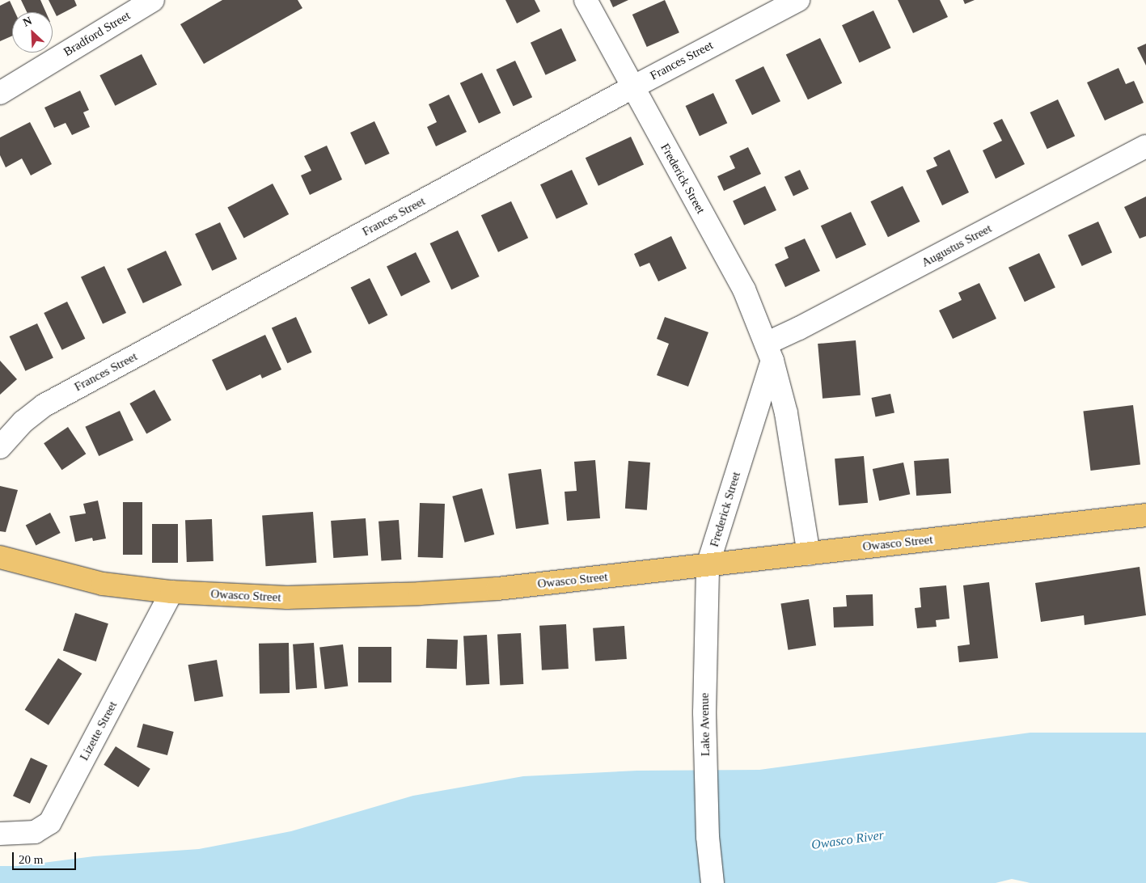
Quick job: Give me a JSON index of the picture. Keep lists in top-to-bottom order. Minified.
{"streets":{"main road":["Owasco Street"],"street":["Bradford Street","Frances Street","Frederick Street","Augustus Street","Lake Avenue","Lizette Street"]},"crossings":[["Frances Street","Frederick Street"],["Frederick Street","Augustus Street"],["Frederick Street","Owasco Street"],["Frederick Street","Lake Avenue"],["Owasco Street","Lake Avenue"],["Owasco Street","Lizette Street"]],"water":["Owasco River"],"scale_bar":"20 m","north":"top left"}
